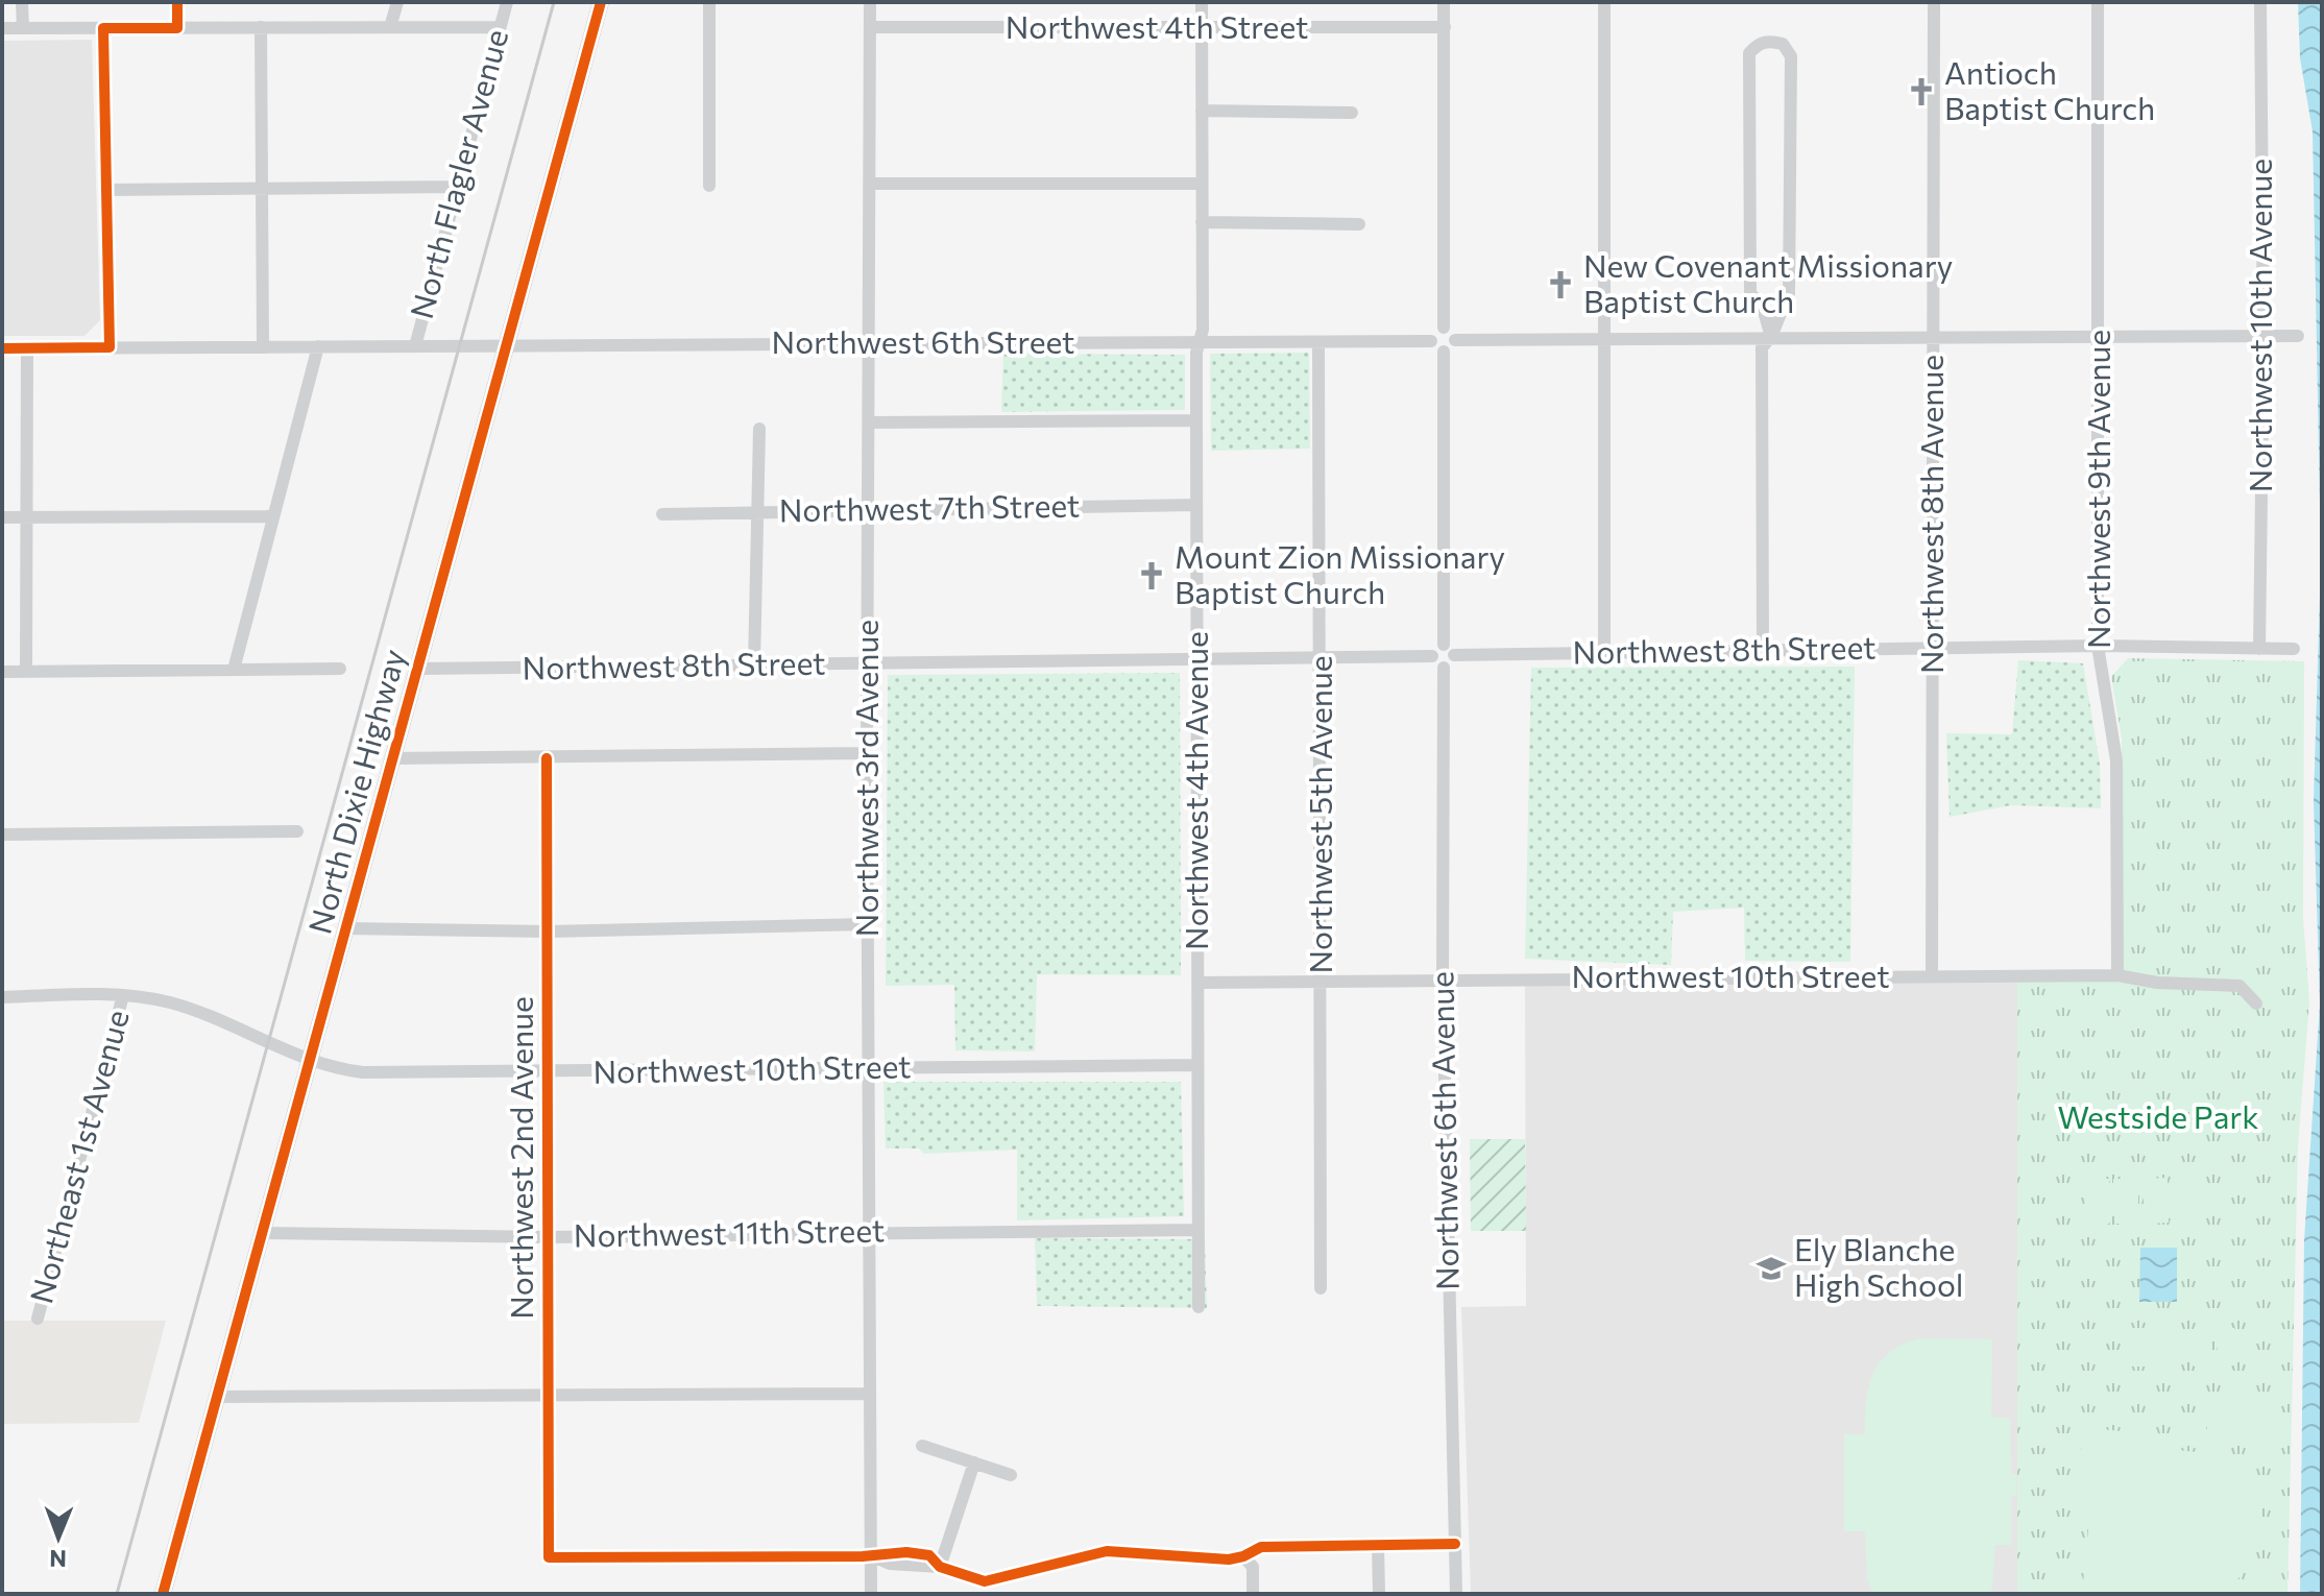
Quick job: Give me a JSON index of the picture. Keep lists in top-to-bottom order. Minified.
{"streets":{"main road":["North Dixie Highway"],"street":["Northwest 4th Street","North Flagler Avenue","Northwest 10th Avenue","Northwest 6th Street","Northwest 9th Avenue","Northwest 7th Street","Northwest 8th Avenue","Northwest 8th Street","Northwest 3rd Avenue","Northwest 4th Avenue","Northwest 5th Avenue","Northwest 10th Street","Northwest 6th Avenue","Northeast 1st Avenue","Northwest 2nd Avenue","Northwest 11th Street"]},"crossings":[["Northwest 4th Street","Northwest 3rd Avenue"],["Northwest 4th Street","Northwest 4th Avenue"],["North Flagler Avenue","Northwest 6th Street"],["Northwest 10th Avenue","Northwest 8th Street"],["Northwest 6th Street","Northwest 3rd Avenue"],["Northwest 6th Street","Northwest 4th Avenue"],["Northwest 6th Street","North Dixie Highway"],["Northwest 6th Street","Northwest 5th Avenue"],["Northwest 9th Avenue","Northwest 8th Street"],["Northwest 9th Avenue","Northwest 10th Street"],["Northwest 7th Street","Northwest 3rd Avenue"],["Northwest 7th Street","Northwest 4th Avenue"],["Northwest 8th Avenue","Northwest 8th Street"],["Northwest 8th Avenue","Northwest 10th Street"],["Northwest 8th Street","Northwest 3rd Avenue"],["Northwest 8th Street","Northwest 4th Avenue"],["Northwest 8th Street","North Dixie Highway"],["Northwest 8th Street","Northwest 5th Avenue"],["Northwest 8th Street","Northwest 6th Avenue"],["Northwest 3rd Avenue","Northwest 10th Street"],["Northwest 3rd Avenue","Northwest 2nd Avenue"],["Northwest 3rd Avenue","Northwest 11th Street"],["Northwest 4th Avenue","Northwest 10th Street"],["Northwest 4th Avenue","Northwest 11th Street"],["North Dixie Highway","Northwest 10th Street"],["North Dixie Highway","Northwest 11th Street"],["Northwest 5th Avenue","Northwest 10th Street"],["Northwest 10th Street","Northwest 6th Avenue"],["Northwest 10th Street","Northeast 1st Avenue"],["Northwest 10th Street","Northwest 2nd Avenue"],["Northwest 2nd Avenue","Northwest 11th Street"]],"parks":["Westside Park"],"places":{"church":["Antioch Baptist Church","New Covenant Missionary Baptist Church","Mount Zion Missionary Baptist Church"],"school or university":["Ely Blanche High School"]},"north":"bottom"}
